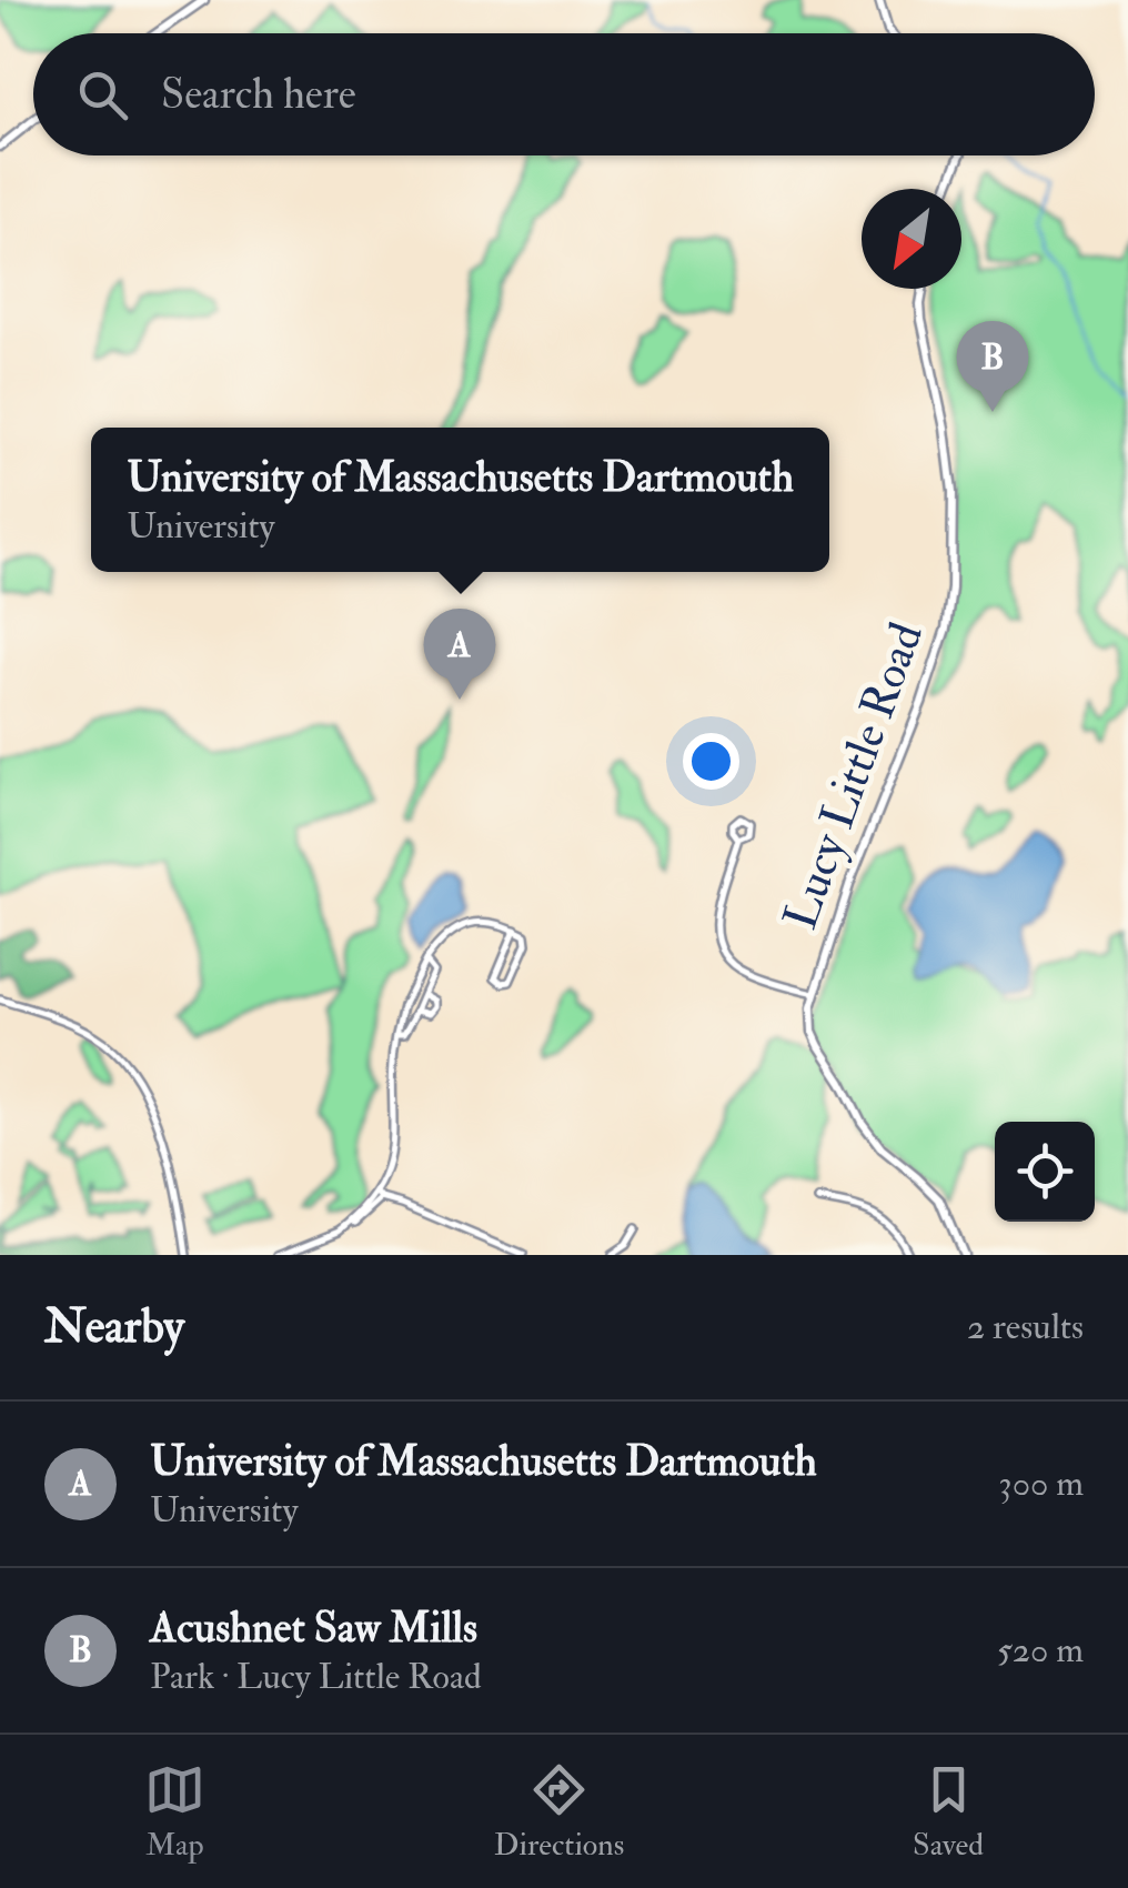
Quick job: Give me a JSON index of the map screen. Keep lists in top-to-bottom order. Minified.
{"streets":{"street":["Lucy Little Road"]},"north":"bottom left","page":{"search":"Search here","pins":["B","A"],"popup":["University of Massachusetts Dartmouth","University"],"heading":["Nearby","2 results"],"list":[{"mark":"A","name":"University of Massachusetts Dartmouth","note":"University","value":"300 m"},{"mark":"B","name":"Acushnet Saw Mills","note":"Park · Lucy Little Road","value":"520 m"}],"nav":["Map","Directions","Saved"]}}
